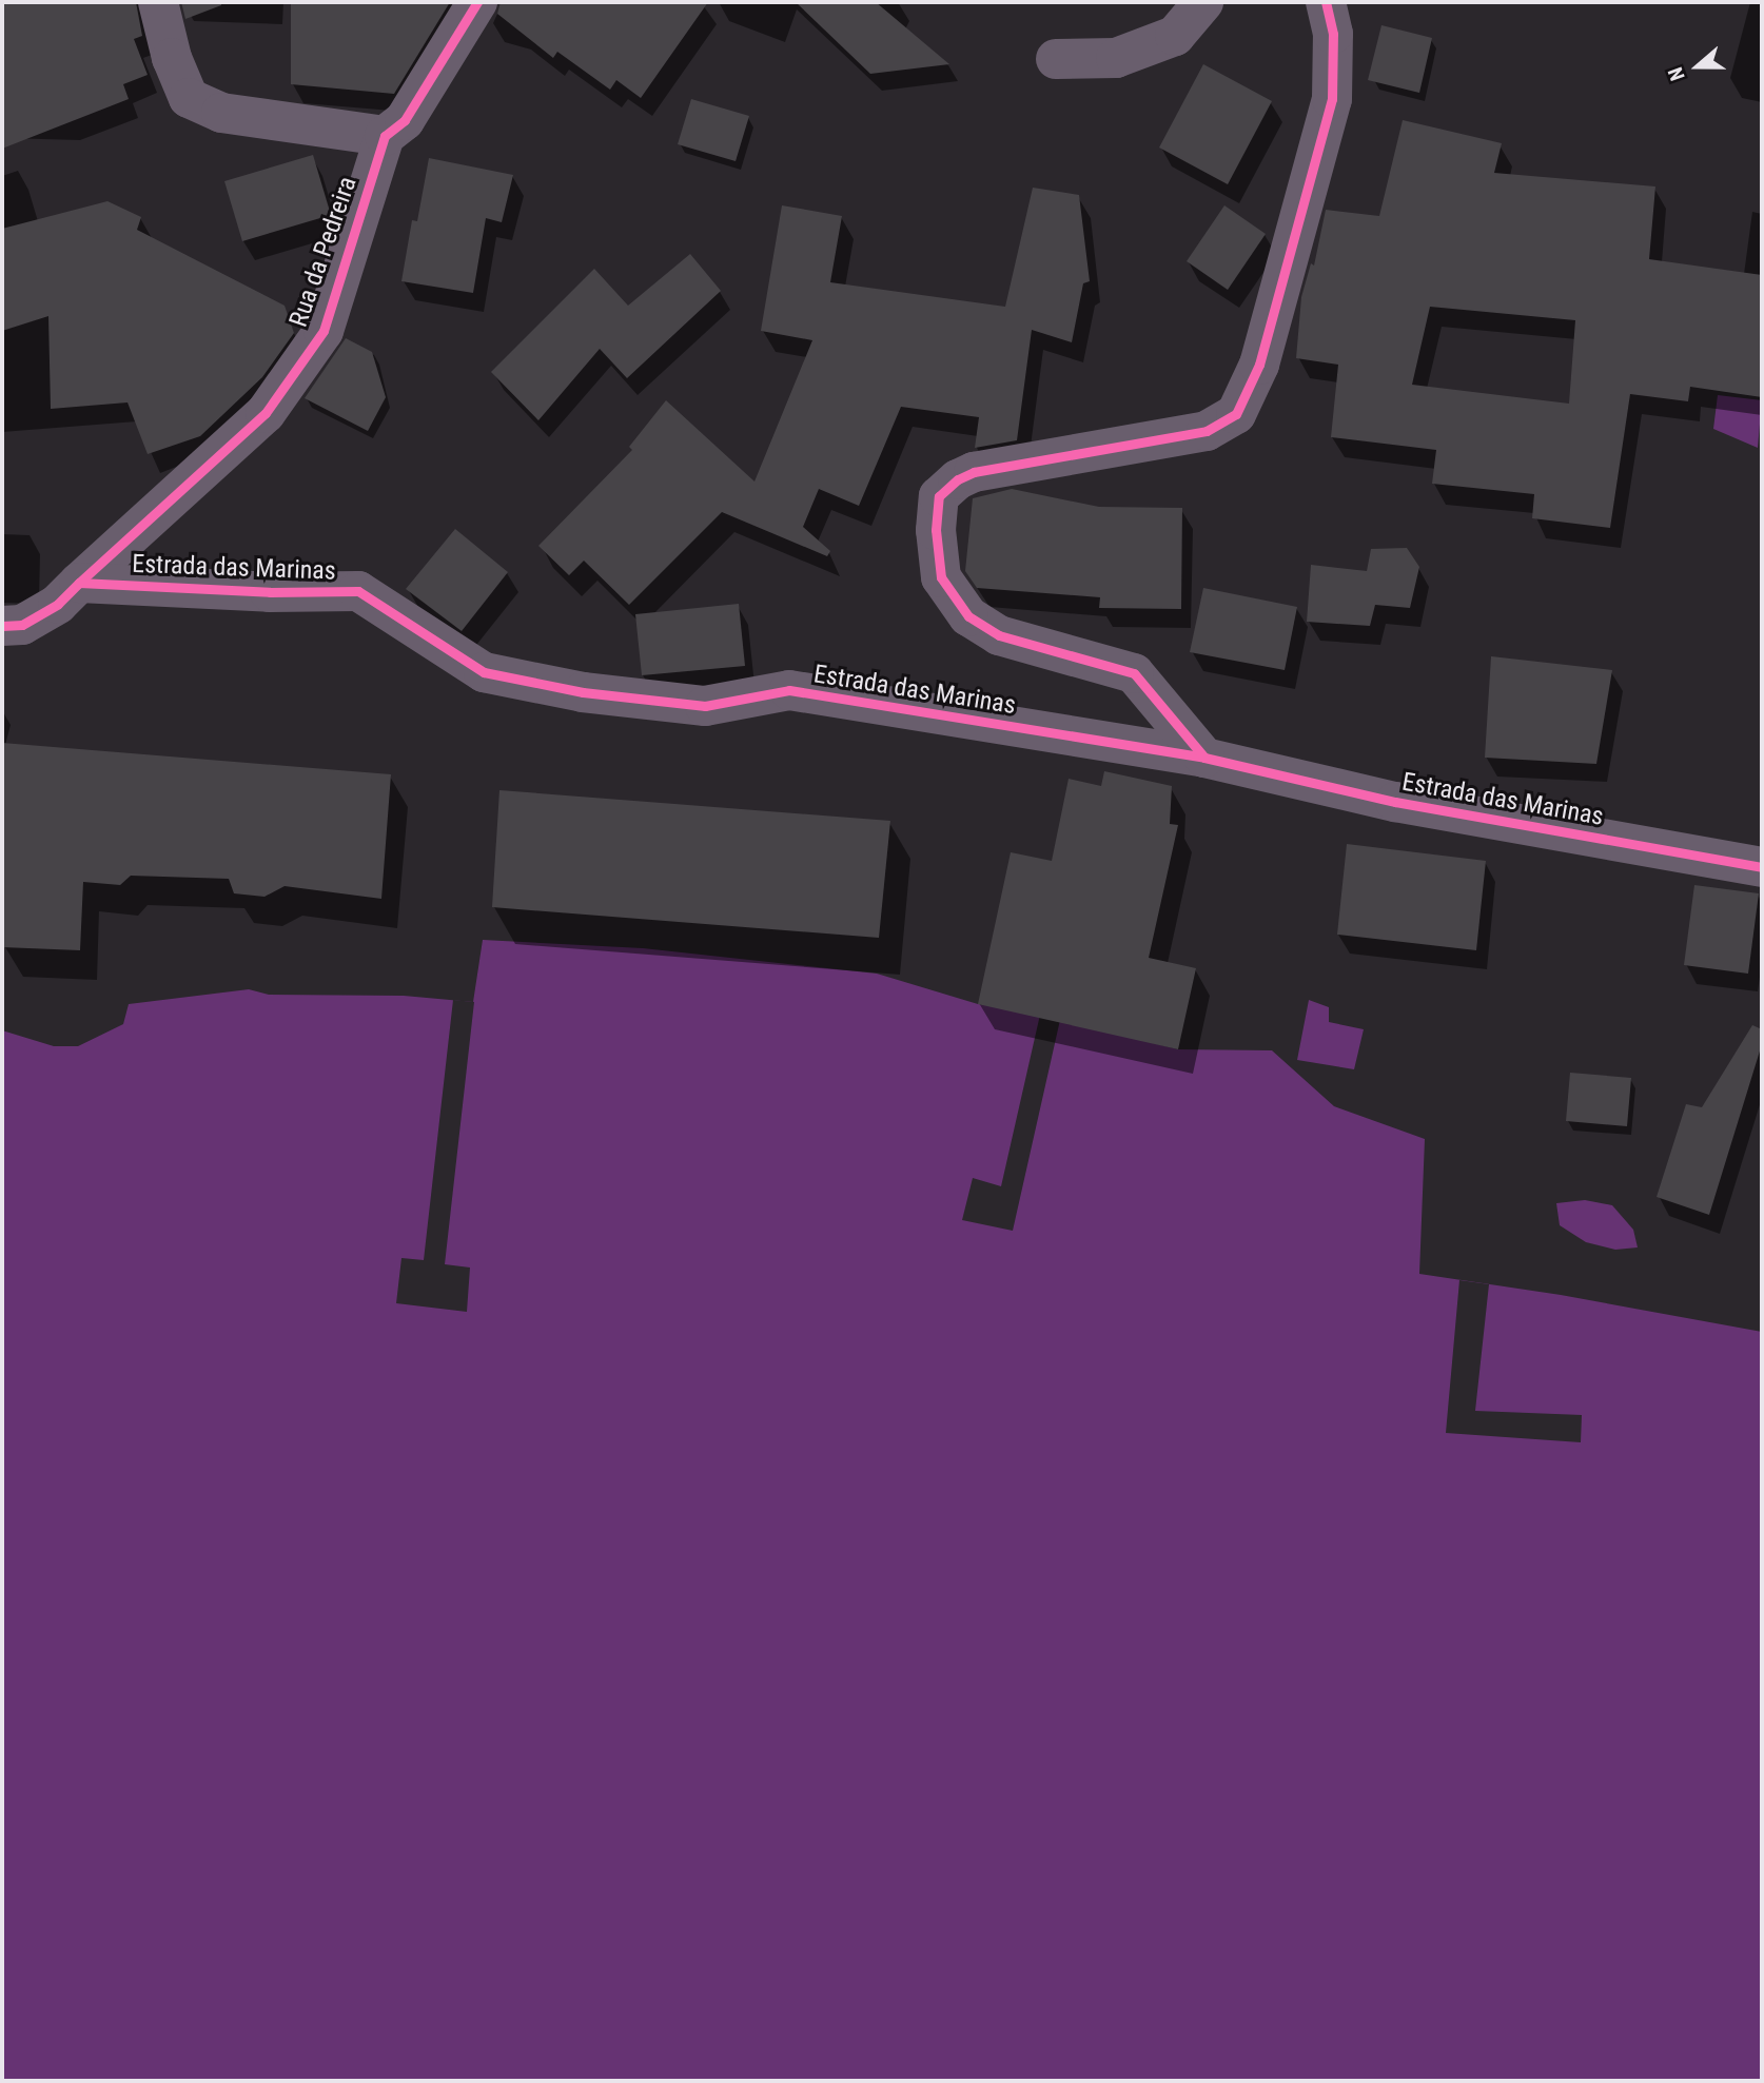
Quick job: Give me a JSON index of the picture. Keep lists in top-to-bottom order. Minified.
{"streets":{"street":["Rua da Pedreira","Estrada das Marinas"]},"crossings":[["Rua da Pedreira","Estrada das Marinas"]],"north":"left"}
